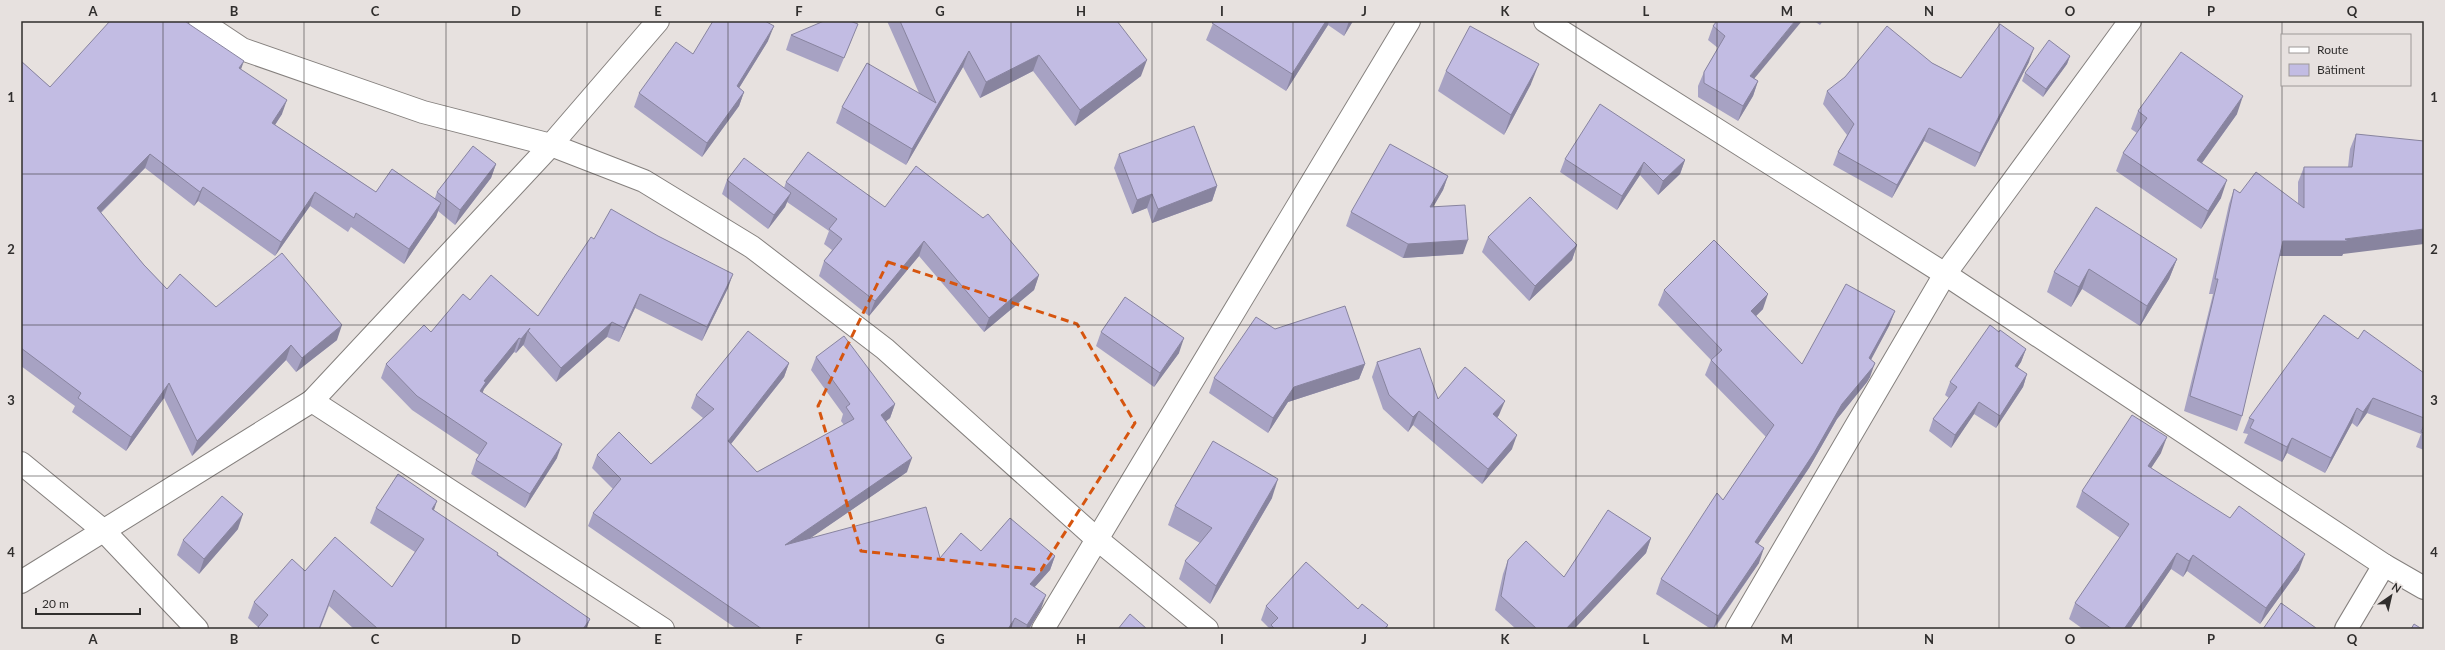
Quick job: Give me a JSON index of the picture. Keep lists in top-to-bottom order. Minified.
{"legend":["Route","Bâtiment"],"scale_bar":"20 m","north":"top right","grid":{"columns":["A","B","C","D","E","F","G","H","I","J","K","L","M","N","O","P","Q"],"rows":["1","2","3","4"]}}
